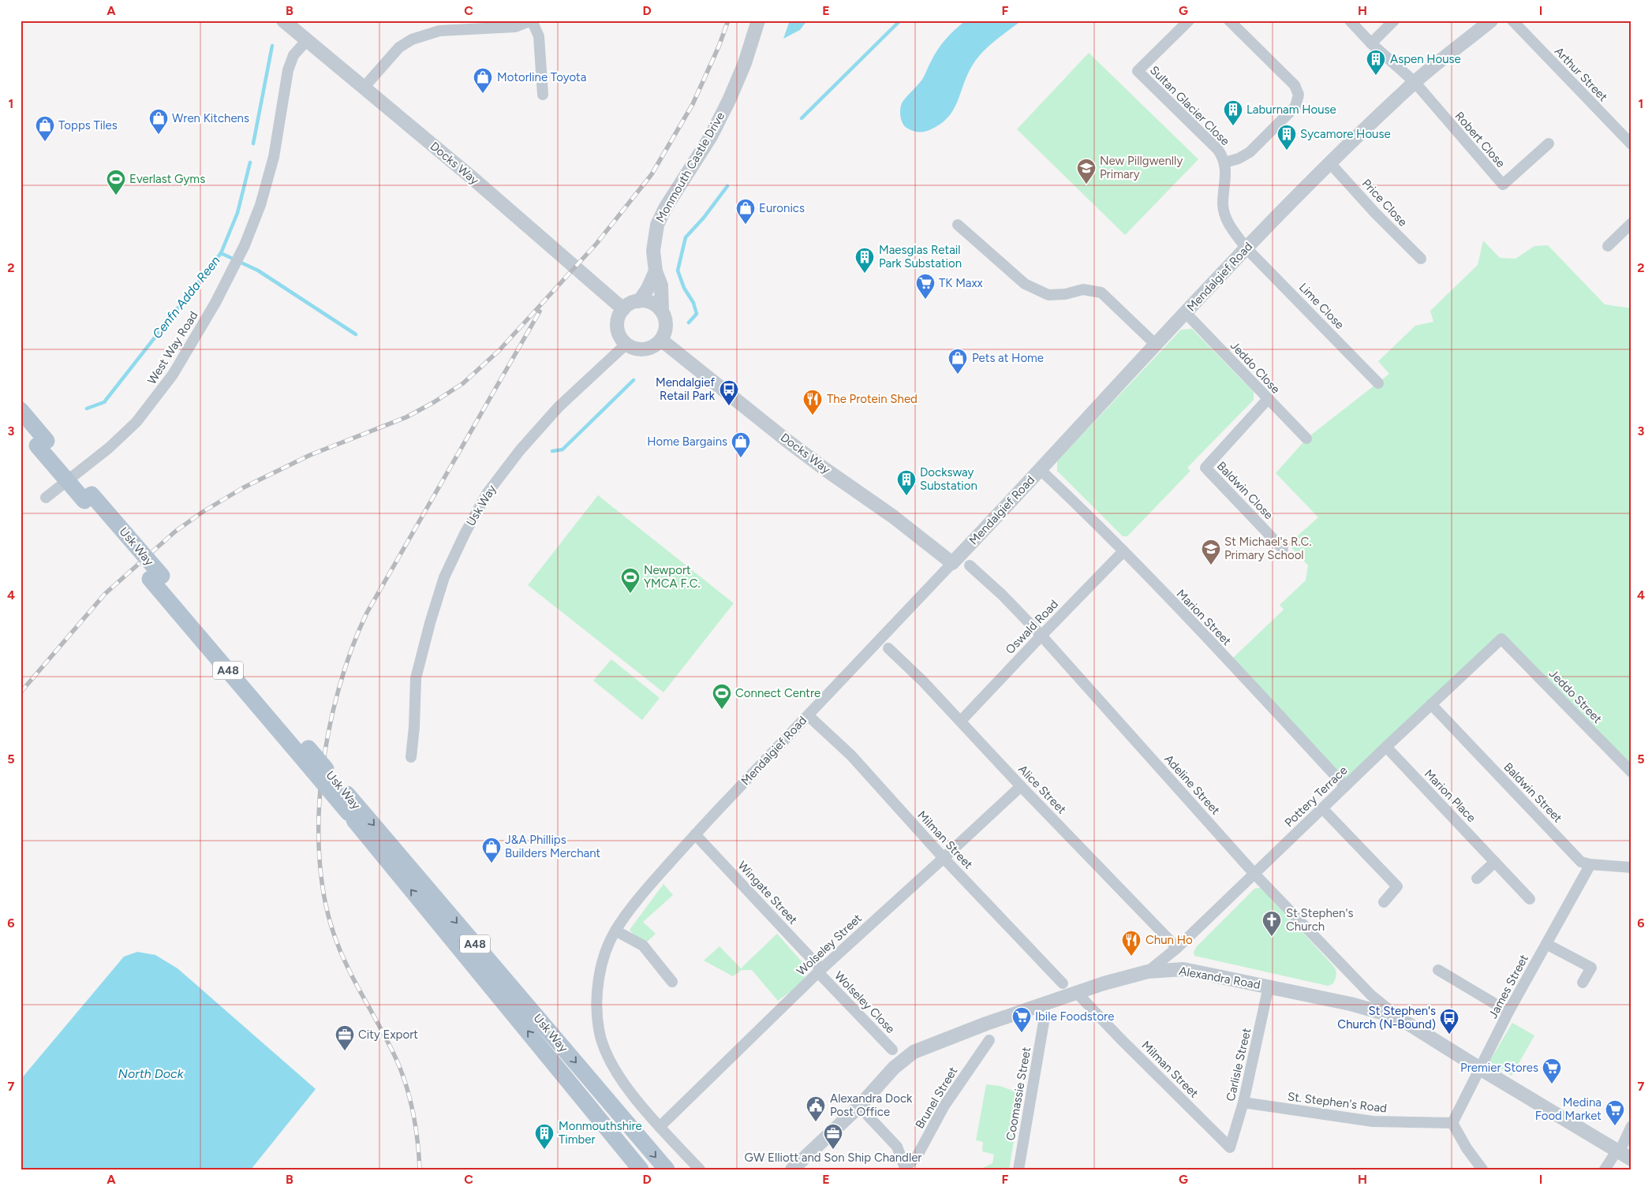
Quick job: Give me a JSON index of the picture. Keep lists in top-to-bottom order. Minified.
{"streets":{"main road":["Usk Way","A48"],"street":["Arthur Street","Sultan Glacier Close","Robert Close","Docks Way","Monmouth Castle Drive","Price Close","Mendalgief Road","Lime Close","West Way Road","Jeddo Close","Baldwin Close","Marion Street","Oswald Road","Jeddo Street","Adeline Street","Alice Street","Baldwin Street","Marion Place","Pottery Terrace","Milman Street","Wingate Street","Wolseley Street","Alexandra Road","James Street","Wolseley Close","Carlisle Street","Coomassie Street","Brunel Street","St. Stephen's Road"]},"crossings":[["Sultan Glacier Close","Mendalgief Road"],["Sultan Glacier Close","Lime Close"],["Robert Close","Mendalgief Road"],["Docks Way","Monmouth Castle Drive"],["Docks Way","Mendalgief Road"],["Docks Way","West Way Road"],["Docks Way","Usk Way"],["Monmouth Castle Drive","Usk Way"],["Price Close","Mendalgief Road"],["Mendalgief Road","Lime Close"],["Mendalgief Road","Jeddo Close"],["Mendalgief Road","Marion Street"],["Mendalgief Road","Milman Street"],["Mendalgief Road","Wingate Street"],["Mendalgief Road","Wolseley Street"],["Jeddo Close","Baldwin Close"],["Marion Street","Oswald Road"],["Marion Street","Pottery Terrace"],["Oswald Road","Adeline Street"],["Oswald Road","Alice Street"],["Jeddo Street","Pottery Terrace"],["Adeline Street","Pottery Terrace"],["Adeline Street","Alexandra Road"],["Alice Street","Pottery Terrace"],["Alice Street","Wolseley Street"],["Baldwin Street","Pottery Terrace"],["Baldwin Street","James Street"],["Marion Place","Pottery Terrace"],["Pottery Terrace","Alexandra Road"],["Milman Street","Wolseley Street"],["Milman Street","Alexandra Road"],["Milman Street","Carlisle Street"],["Wingate Street","Wolseley Street"],["Wingate Street","Wolseley Close"],["Wolseley Street","Wolseley Close"],["Alexandra Road","James Street"],["Alexandra Road","Carlisle Street"],["Alexandra Road","Brunel Street"],["James Street","St. Stephen's Road"],["Carlisle Street","St. Stephen's Road"]],"water":["Cenfn Adda Reen","North Dock"],"places":{"building":["Aspen House","Laburnam House","Sycamore House","Maesglas Retail Park Substation","Docksway Substation","Monmouthshire Timber"],"shop":["Motorline Toyota","Wren Kitchens","Topps Tiles","Euronics","Pets at Home","Home Bargains","J&A Phillips Builders Merchant"],"school or university":["New Pillgwenlly Primary","St Michael's R.C. Primary School"],"sports":["Everlast Gyms","Newport YMCA F.C.","Connect Centre"],"supermarket":["TK Maxx","Ibile Foodstore","Premier Stores","Medina Food Market"],"bus stop":["Mendalgief Retail Park","St Stephen's Church (N-Bound)"],"restaurant":["The Protein Shed","Chun Ho"],"church":["St Stephen's Church"],"office":["City Export","GW Elliott and Son Ship Chandler"],"public building":["Alexandra Dock Post Office"]},"grid":{"columns":["A","B","C","D","E","F","G","H","I"],"rows":["1","2","3","4","5","6","7"]}}
